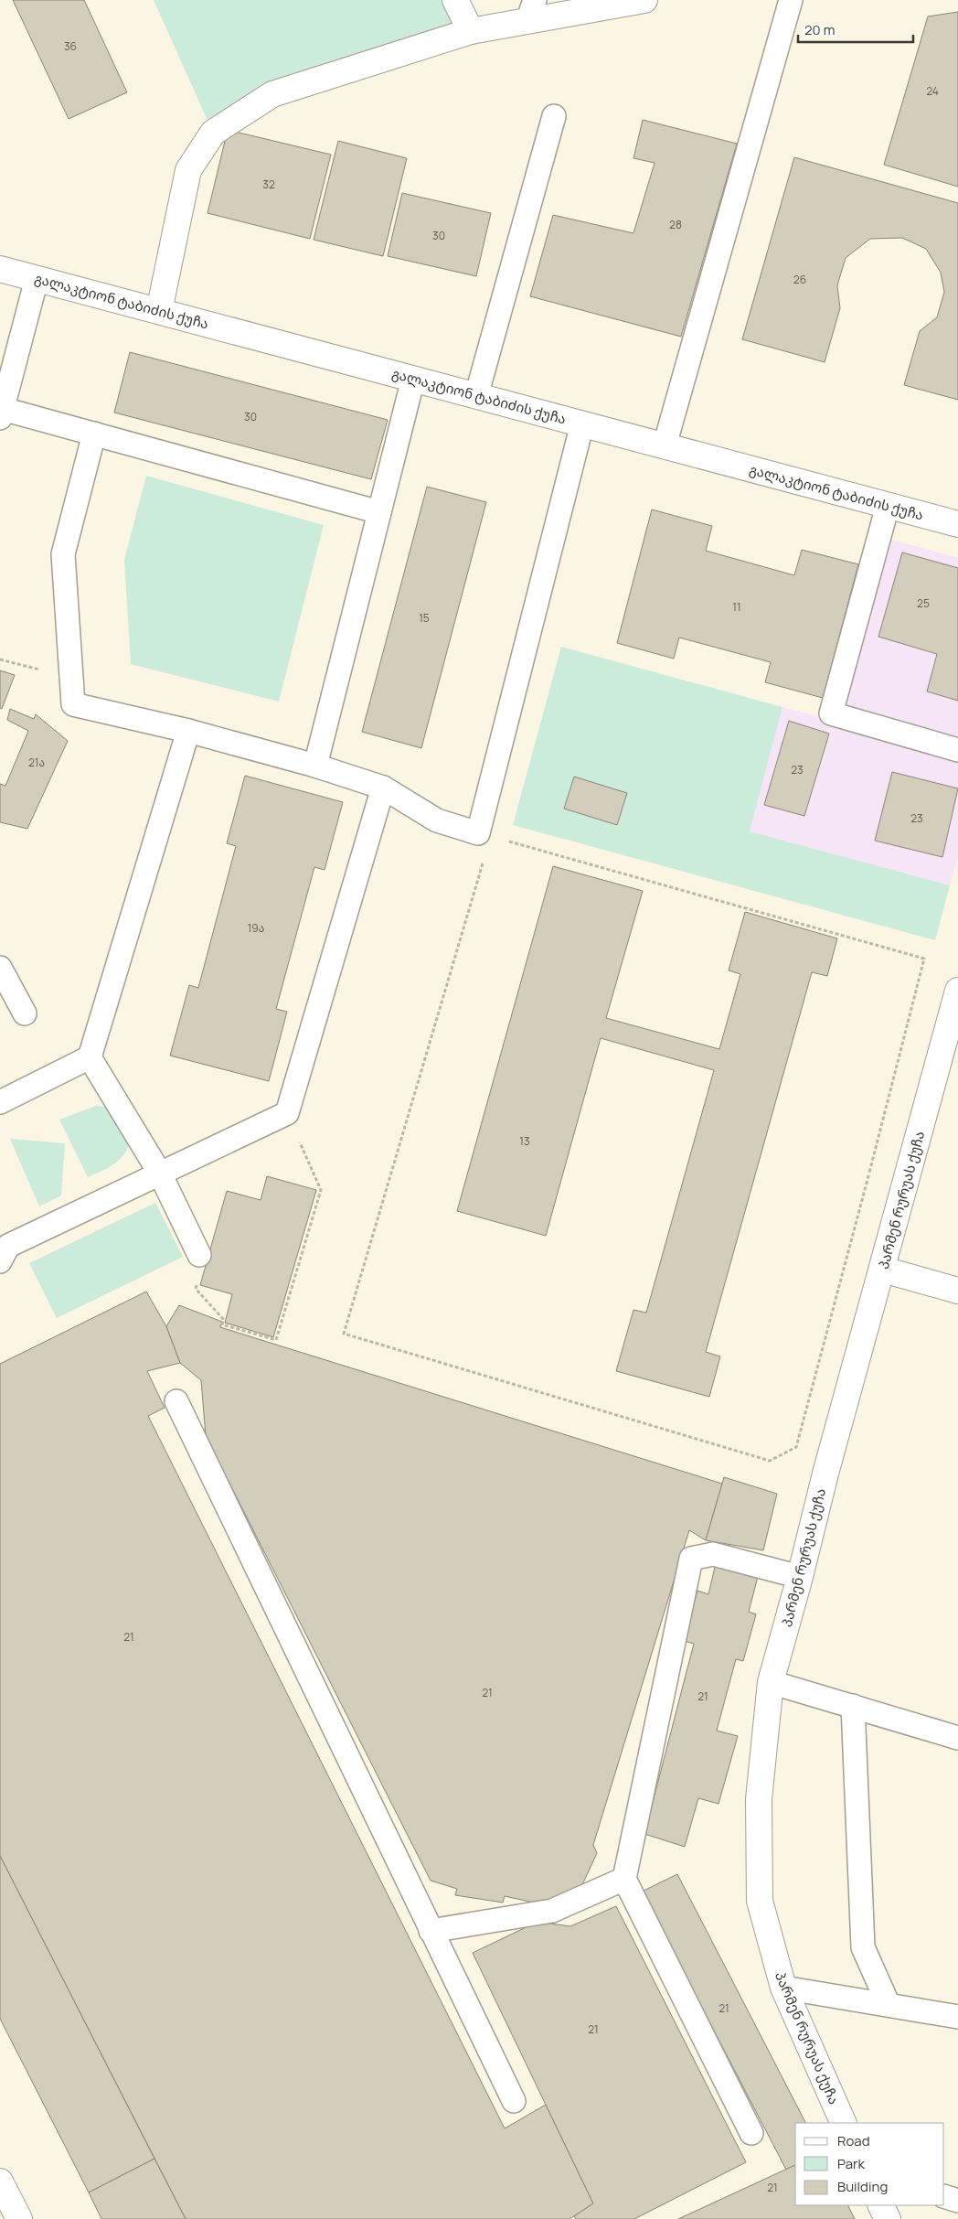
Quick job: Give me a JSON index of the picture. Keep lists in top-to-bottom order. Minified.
{"streets":{"street":["გალაკტიონ ტაბიძის ქუჩა","პარმენ რურუას ქუჩა"]},"house_numbers":["36","24","32","28","30","26","30","25","11","15","21ა","23","23","19ა","13","21","21","21","21","21","21"],"legend":["Road","Park","Building"],"scale_bar":"20 m"}
